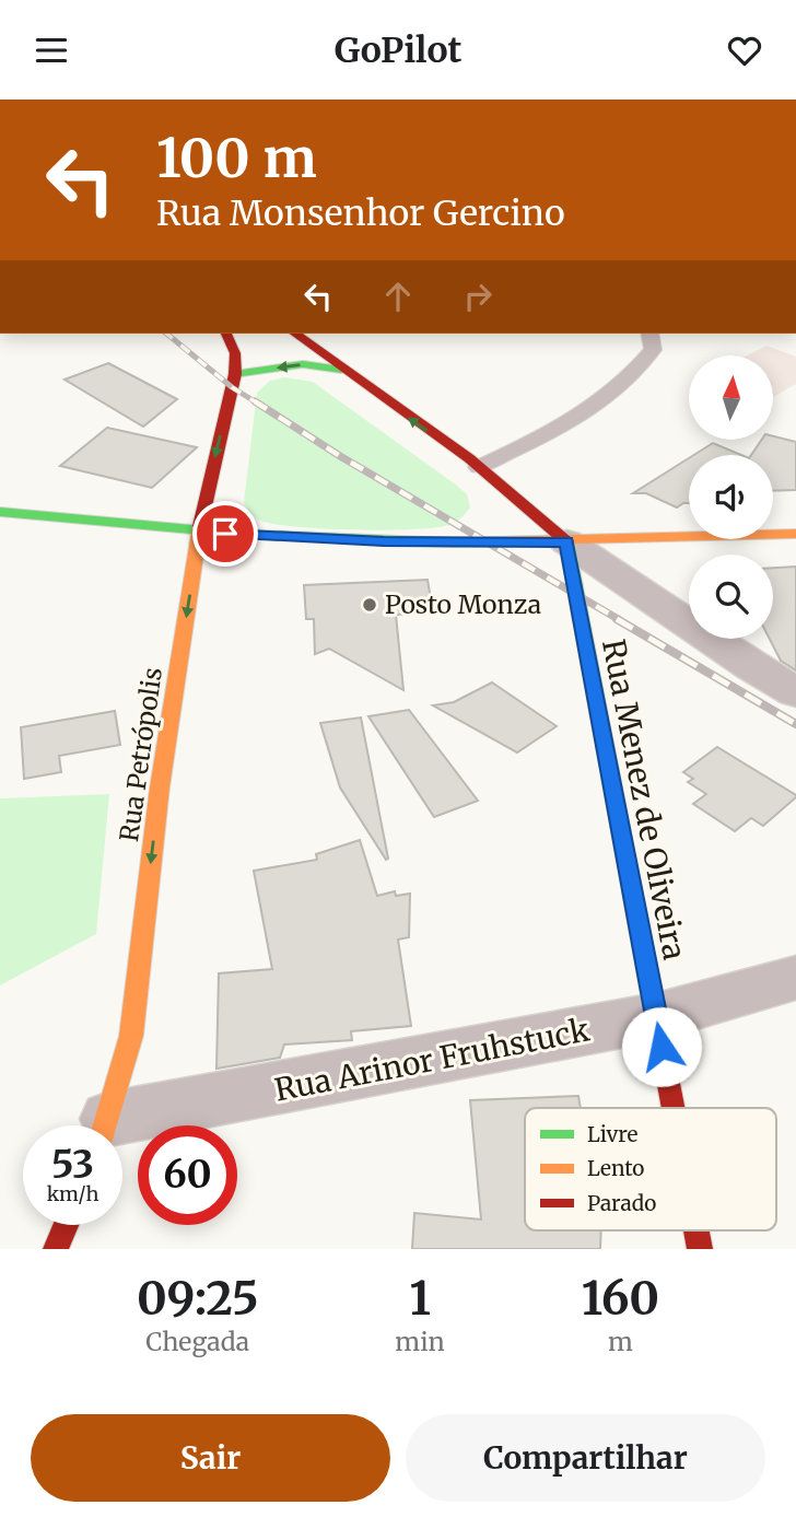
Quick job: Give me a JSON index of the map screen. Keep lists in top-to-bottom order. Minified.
{"streets":{"main road":["Rua Petrópolis","Rua Menez de Oliveira"],"street":["Rua Arinor Fruhstuck"]},"crossings":[["Rua Menez de Oliveira","Rua Arinor Fruhstuck"]],"one_way":["Rua Petrópolis"],"places":["Posto Monza"],"legend":["Livre","Lento","Parado"],"north":"top","page":{"header":"GoPilot","turn":["100 m","Rua Monsenhor Gercino"],"speed":"53 km/h","limit":"60","eta":["09:25","Chegada","1","min","160","m"],"buttons":["Sair","Compartilhar"]}}
